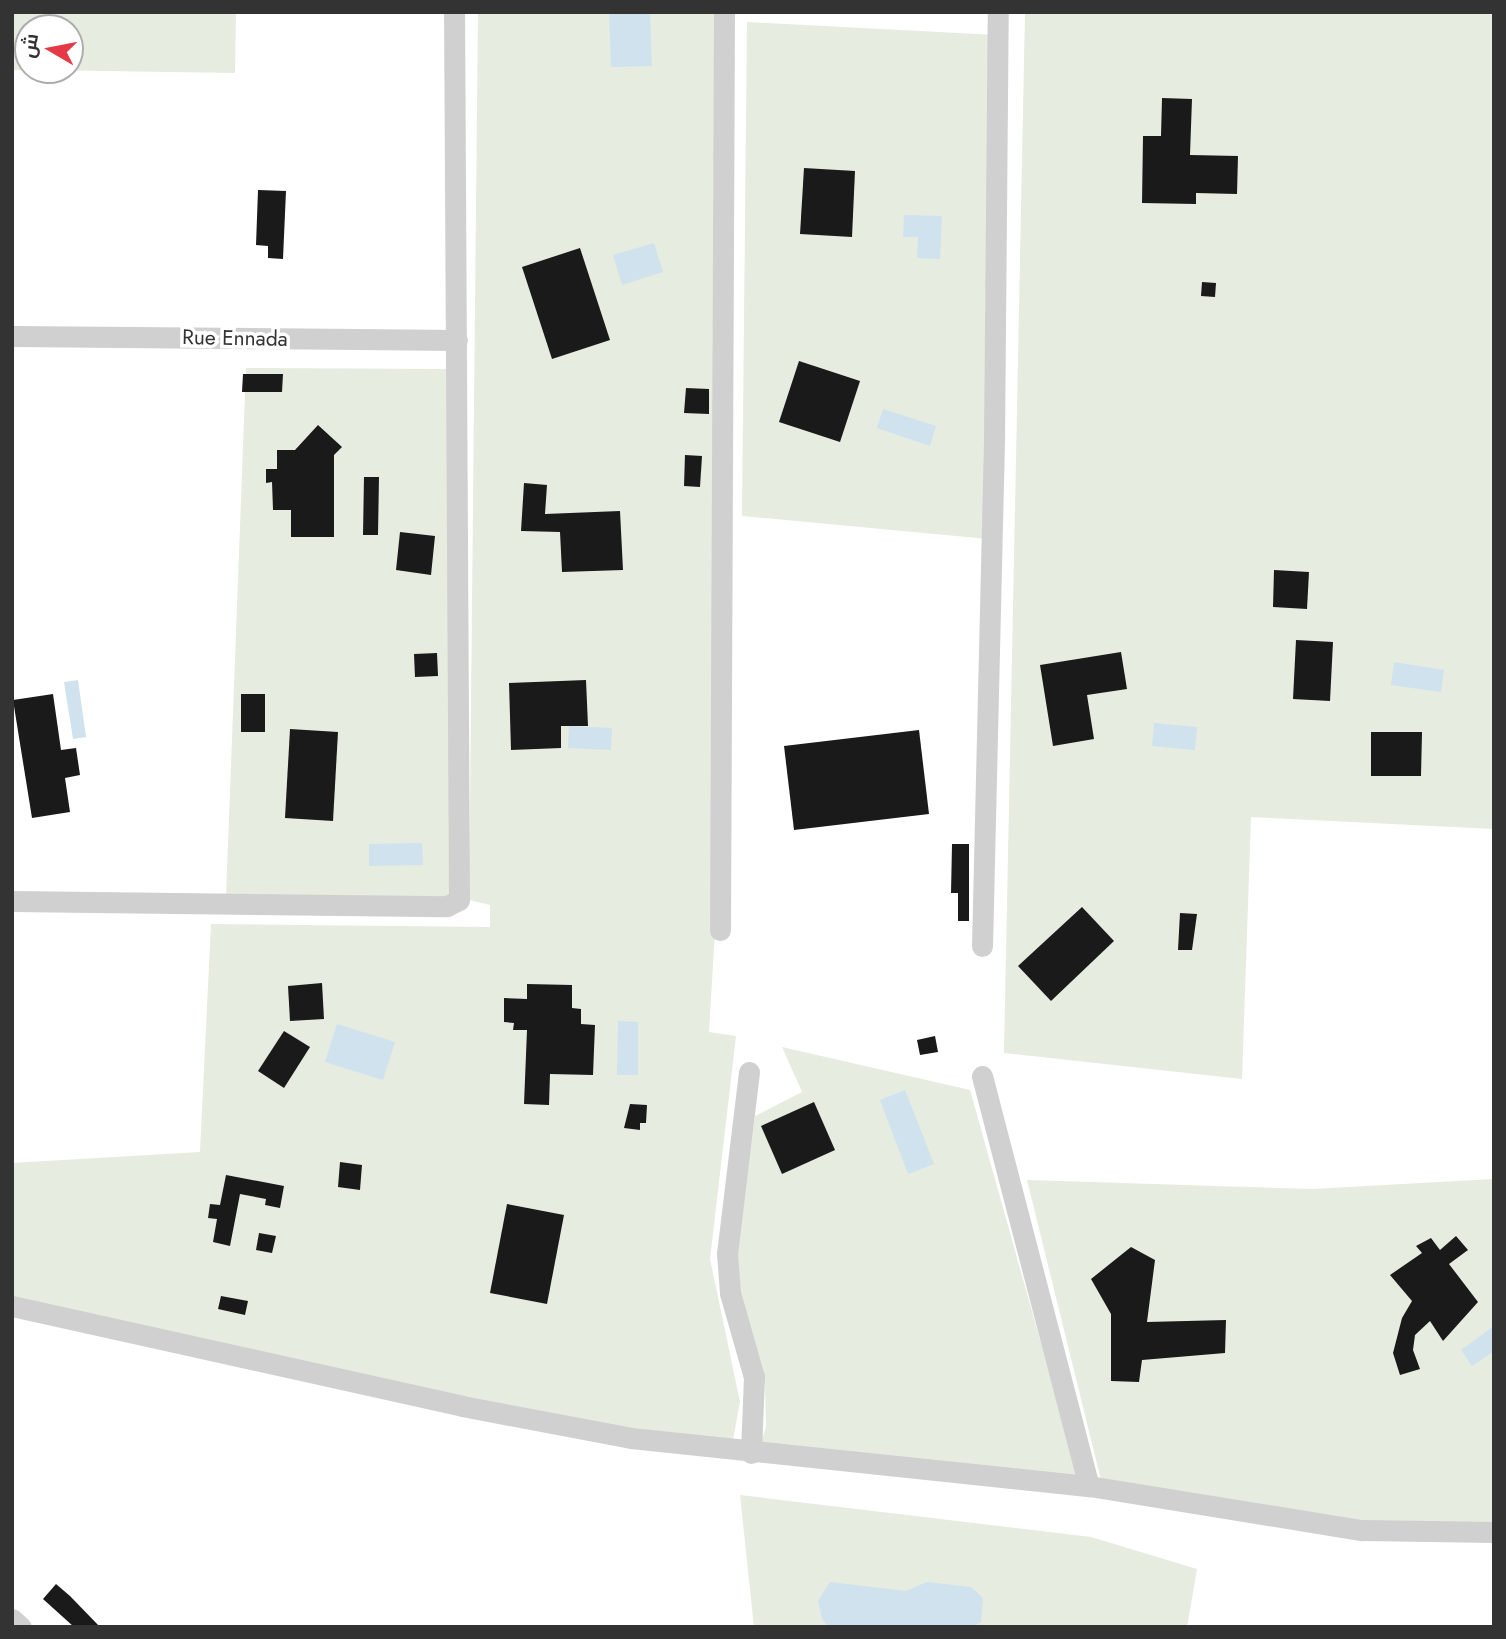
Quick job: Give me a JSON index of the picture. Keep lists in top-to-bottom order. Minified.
{"streets":{"street":["Rue Ennada"]},"north":"left"}
